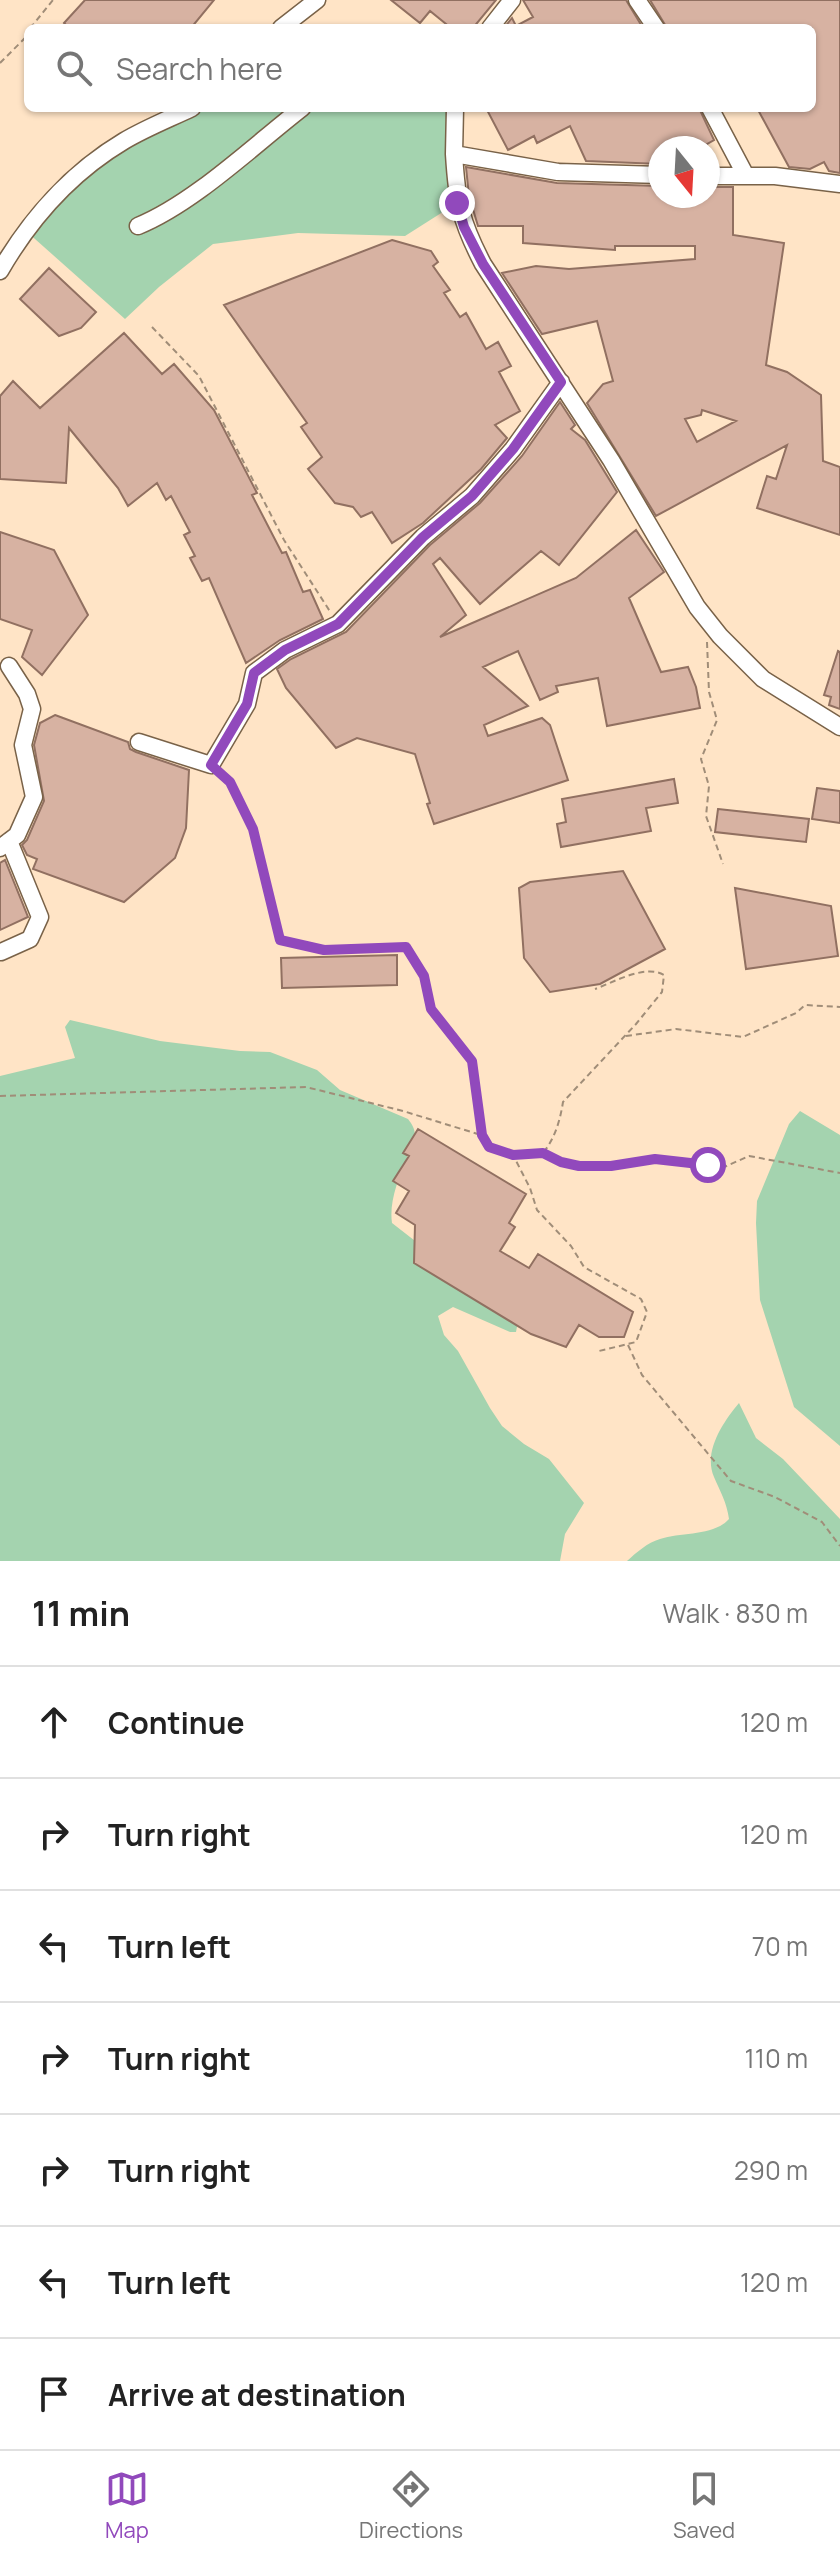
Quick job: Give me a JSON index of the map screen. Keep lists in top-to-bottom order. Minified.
{"north":"bottom","page":{"search":"Search here","heading":["11 min","Walk · 830 m"],"list":[["Continue","120 m"],["Turn right","120 m"],["Turn left","70 m"],["Turn right","110 m"],["Turn right","290 m"],["Turn left","120 m"],"Arrive at destination"],"nav":["Map","Directions","Saved"]}}
